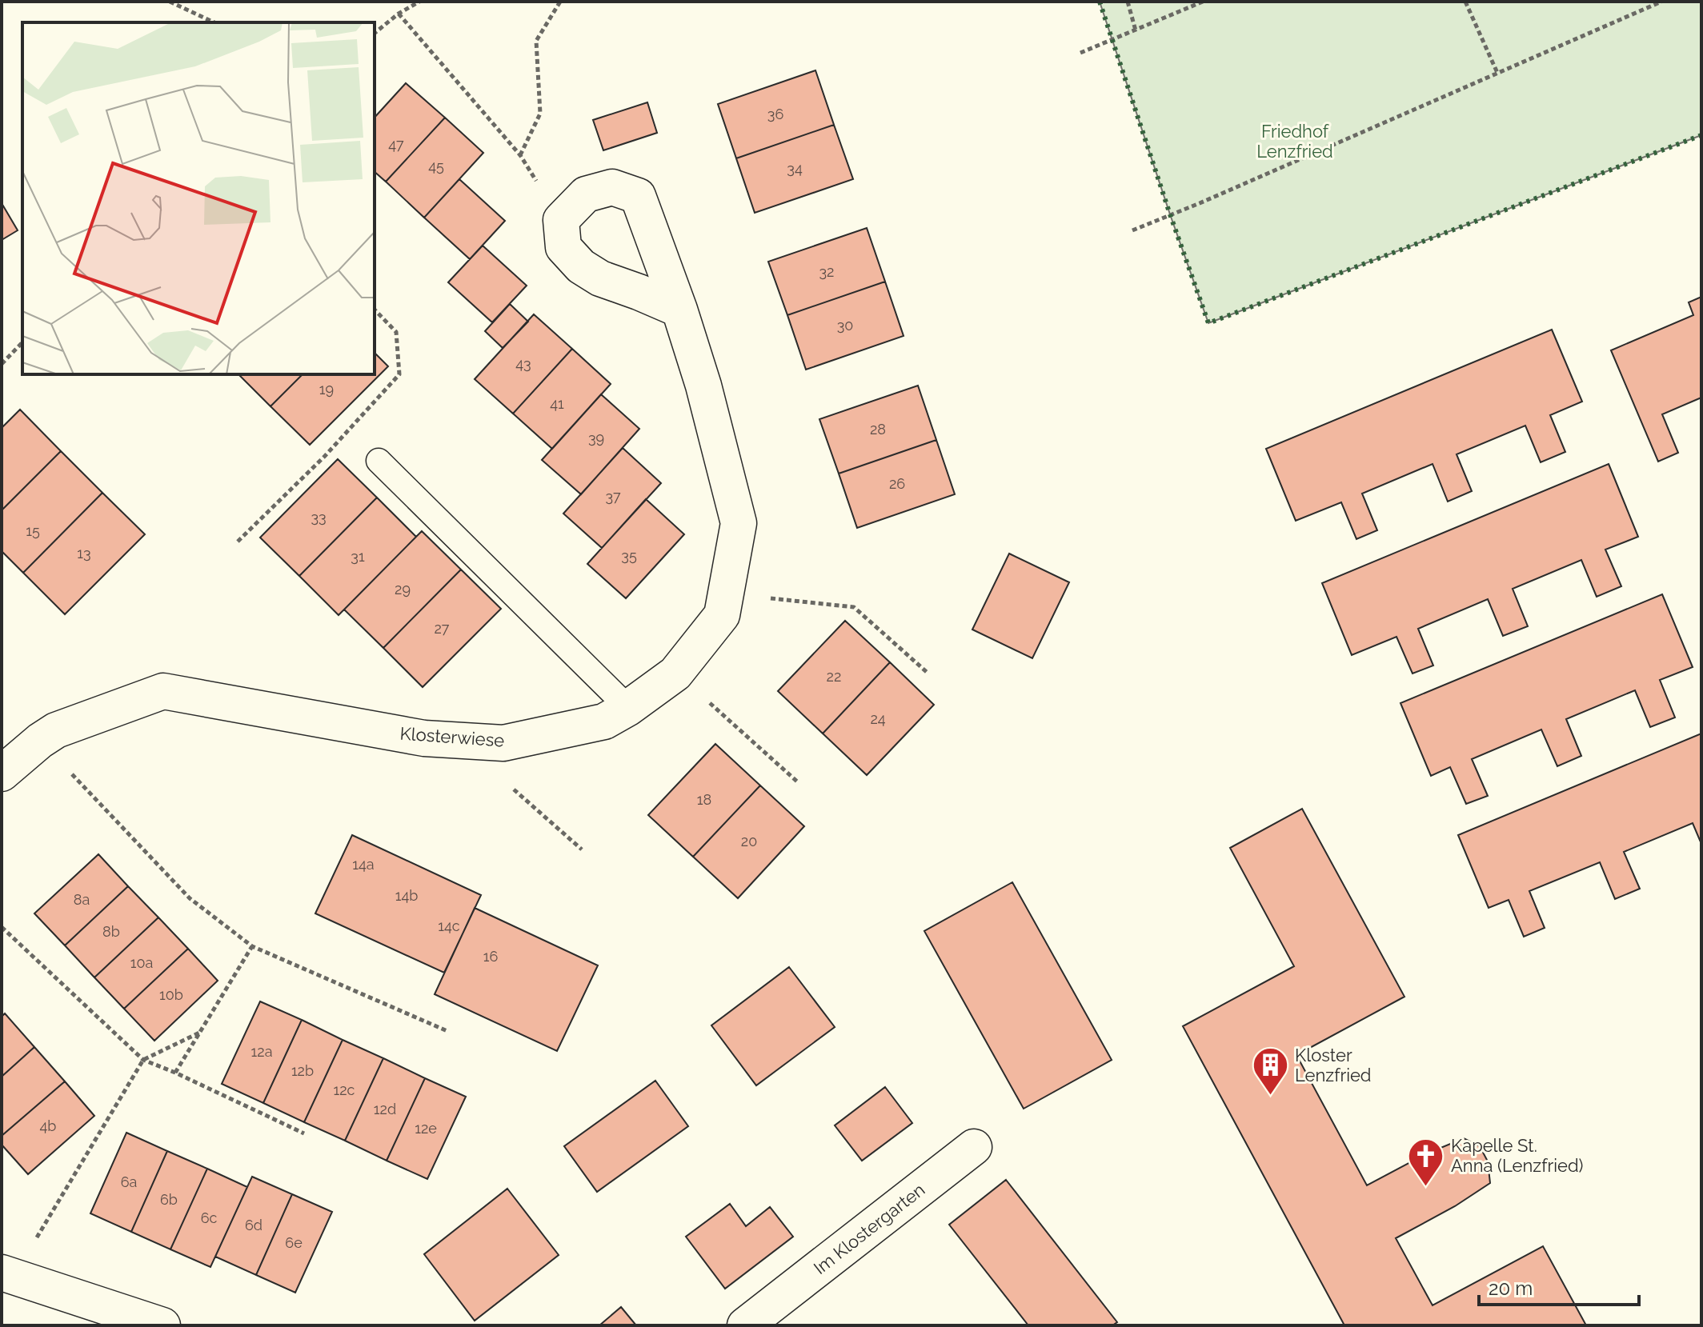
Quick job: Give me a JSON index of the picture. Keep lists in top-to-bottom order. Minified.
{"streets":{"street":["Klosterwiese","Im Klostergarten"]},"parks":["Friedhof Lenzfried"],"places":{"building":["Kloster Lenzfried"],"church":["Kapelle St. Anna (Lenzfried)"]},"house_numbers":["36","47","45","34","32","30","43","19","41","28","39","26","37","33","15","13","35","31","29","27","22","24","18","20","14a","14b","8a","14c","8b","16","10a","10b","12a","12b","12c","12d","4b","12e","6a","6b","6c","6d","6e"],"scale_bar":"20 m"}
